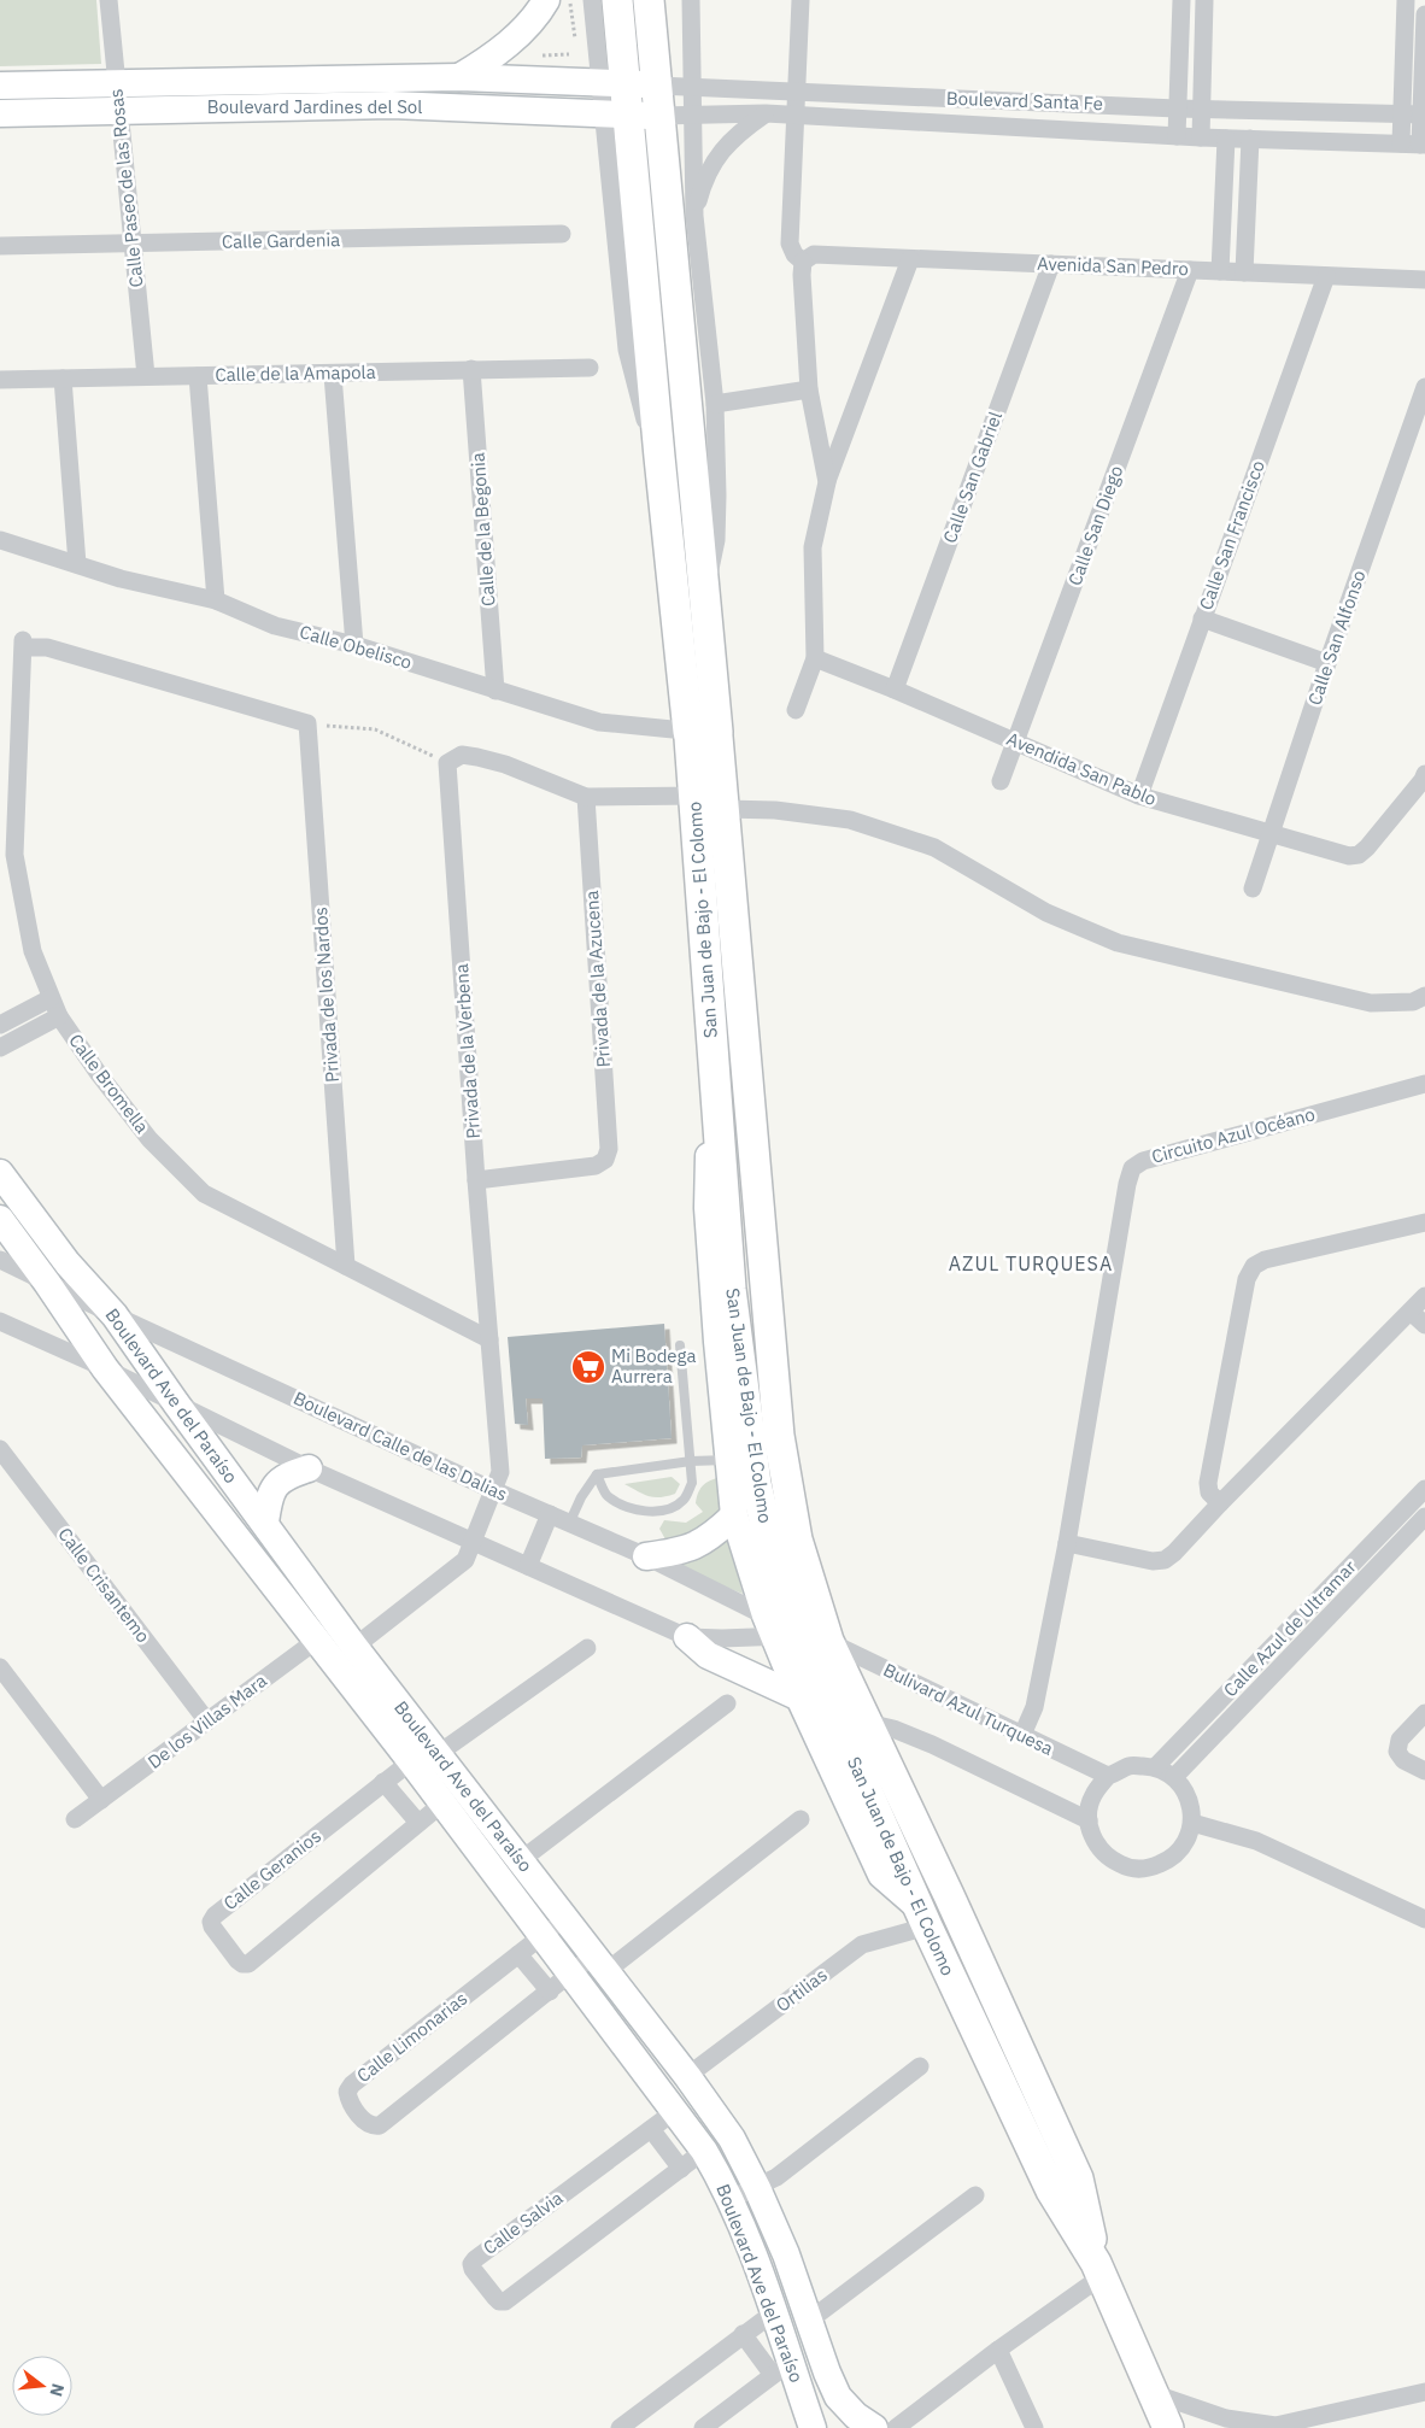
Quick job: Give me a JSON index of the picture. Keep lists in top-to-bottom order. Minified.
{"streets":{"main road":["San Juan de Bajo - El Colomo"],"street":["Boulevard Santa Fe","Boulevard Jardines del Sol","Calle Paseo de las Rosas","Calle Gardenia","Avenida San Pedro","Calle de la Amapola","Calle San Gabriel","Calle San Diego","Calle de la Begonia","Calle San Francisco","Calle San Alfonso","Calle Obelisco","Avendida San Pablo","Privada de la Azucena","Privada de los Nardos","Privada de la Verbena","Calle Bromella","Circuito Azul Océano","Boulevard Ave del Paraíso","Boulevard Calle de las Dalias","Calle Crisantemo","Calle Azul de Ultramar","Bulivard Azul Turquesa","De los Villas Mara","Calle Geranios","Ortilias","Calle Limonarias","Calle Salvia"]},"crossings":[["Boulevard Santa Fe","Boulevard Jardines del Sol"],["Boulevard Jardines del Sol","Calle Paseo de las Rosas"],["Calle Paseo de las Rosas","Calle Gardenia"],["Calle Paseo de las Rosas","Calle de la Amapola"],["Avenida San Pedro","Calle San Gabriel"],["Avenida San Pedro","Calle San Diego"],["Avenida San Pedro","Calle San Francisco"],["Calle de la Amapola","Calle de la Begonia"],["Calle San Gabriel","Avendida San Pablo"],["Calle San Diego","Avendida San Pablo"],["Calle de la Begonia","Calle Obelisco"],["Calle San Francisco","Avendida San Pablo"],["Calle San Alfonso","Avendida San Pablo"],["Calle Obelisco","San Juan de Bajo - El Colomo"],["San Juan de Bajo - El Colomo","Boulevard Calle de las Dalias"],["San Juan de Bajo - El Colomo","Bulivard Azul Turquesa"],["San Juan de Bajo - El Colomo","Ortilias"],["Privada de la Azucena","Privada de la Verbena"],["Privada de los Nardos","Calle Bromella"],["Privada de la Verbena","Calle Bromella"],["Privada de la Verbena","Boulevard Ave del Paraíso"],["Privada de la Verbena","Boulevard Calle de las Dalias"],["Circuito Azul Océano","Bulivard Azul Turquesa"],["Boulevard Ave del Paraíso","Boulevard Calle de las Dalias"],["Boulevard Ave del Paraíso","De los Villas Mara"],["Boulevard Ave del Paraíso","Calle Geranios"],["Boulevard Ave del Paraíso","Ortilias"],["Boulevard Ave del Paraíso","Calle Limonarias"],["Boulevard Ave del Paraíso","Calle Salvia"],["Boulevard Calle de las Dalias","Bulivard Azul Turquesa"],["Calle Crisantemo","De los Villas Mara"],["Calle Azul de Ultramar","Bulivard Azul Turquesa"]],"districts":["AZUL TURQUESA"],"places":{"supermarket":["Mi Bodega Aurrera"]},"north":"right"}
